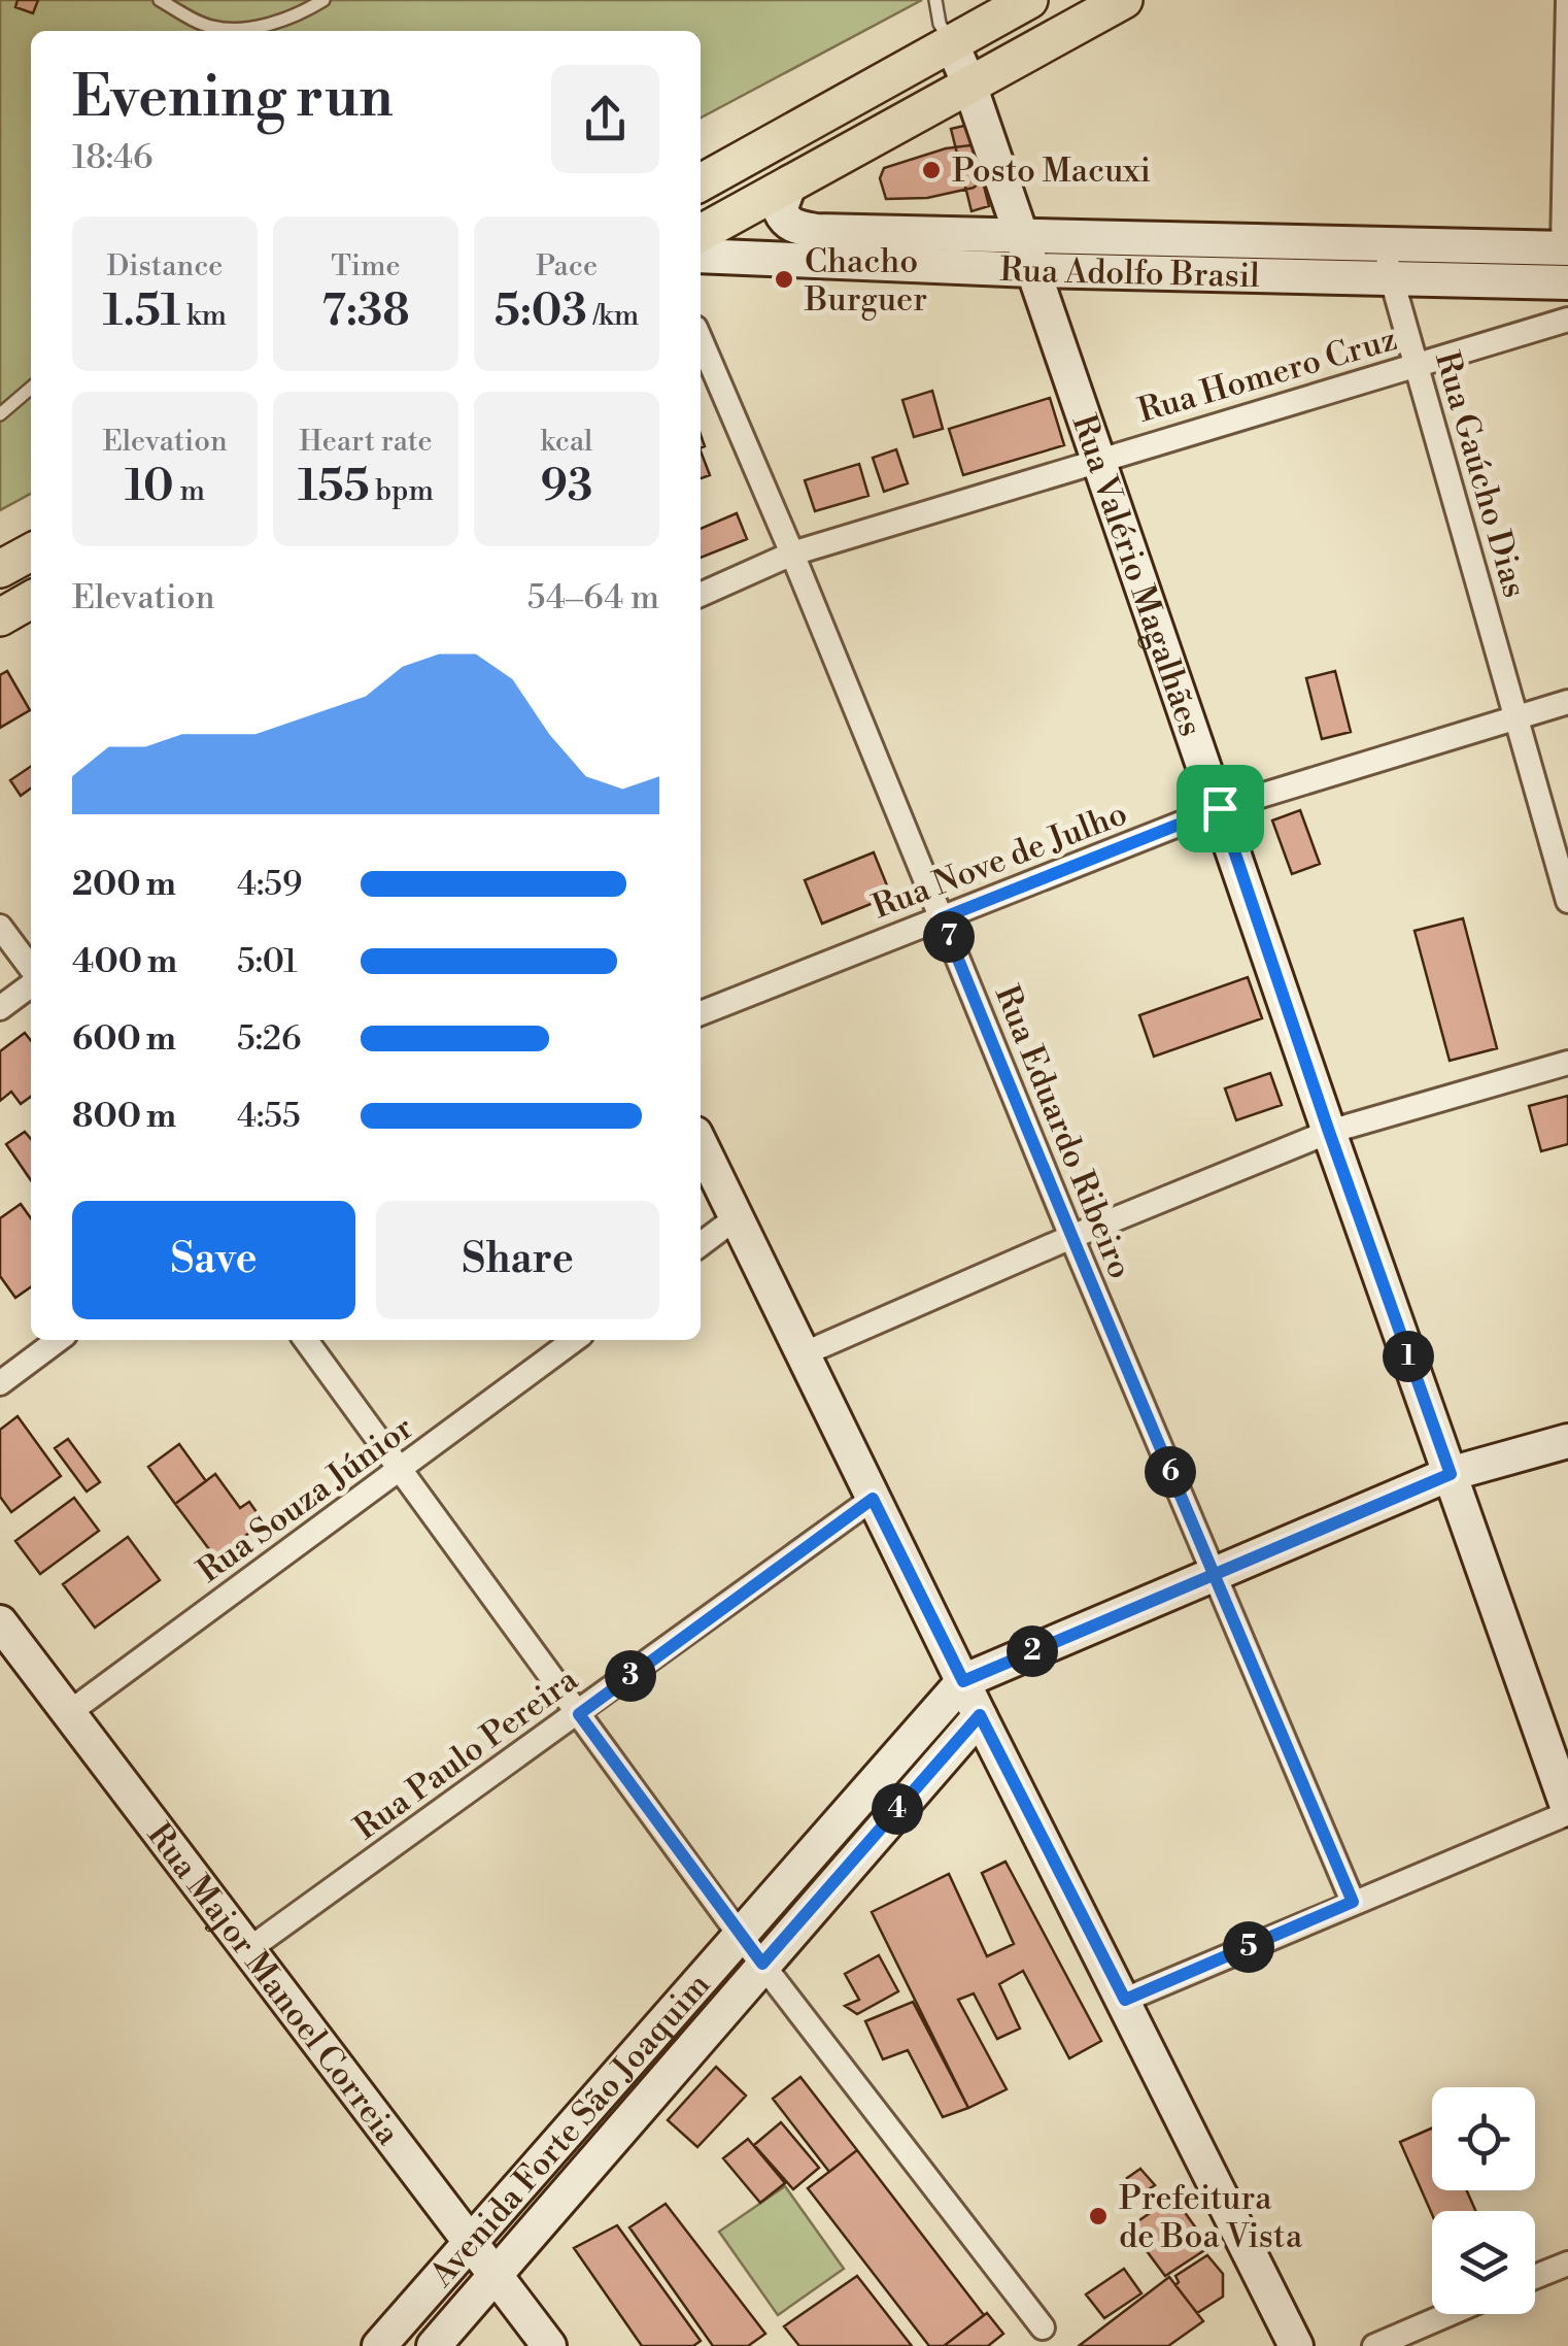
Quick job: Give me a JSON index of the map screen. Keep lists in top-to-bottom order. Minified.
{"streets":{"street":["Rua Adolfo Brasil","Rua Homero Cruz","Rua Gaúcho Dias","Rua Valério Magalhães","Rua Nove de Julho","Rua Eduardo Ribeiro","Rua Souza Júnior","Rua Paulo Pereira","Rua Major Manoel Correia","Avenida Forte São Joaquim"]},"crossings":[["Rua Adolfo Brasil","Rua Gaúcho Dias"],["Rua Adolfo Brasil","Rua Valério Magalhães"],["Rua Homero Cruz","Rua Gaúcho Dias"],["Rua Homero Cruz","Rua Valério Magalhães"],["Rua Homero Cruz","Rua Eduardo Ribeiro"],["Rua Gaúcho Dias","Rua Nove de Julho"],["Rua Valério Magalhães","Rua Nove de Julho"],["Rua Nove de Julho","Rua Eduardo Ribeiro"],["Rua Souza Júnior","Rua Major Manoel Correia"],["Rua Paulo Pereira","Rua Major Manoel Correia"],["Rua Major Manoel Correia","Avenida Forte São Joaquim"]],"places":["Posto Macuxi","Chacho Burguer","Prefeitura de Boa Vista"],"page":{"heading":["Evening run","18:46"],"stats":[["Distance","1.51 km"],["Time","7:38"],["Pace","5:03 /km"],["Elevation","10 m"],["Heart rate","155 bpm"],["kcal","93"]],"chart":["Elevation","54–64 m"],"list":[{"name":"200 m","note":"4:59"},{"name":"400 m","note":"5:01"},{"name":"600 m","note":"5:26"},{"name":"800 m","note":"4:55"}],"pins":["7","1","6","2","3","4","5"],"buttons":["Save","Share"]}}
